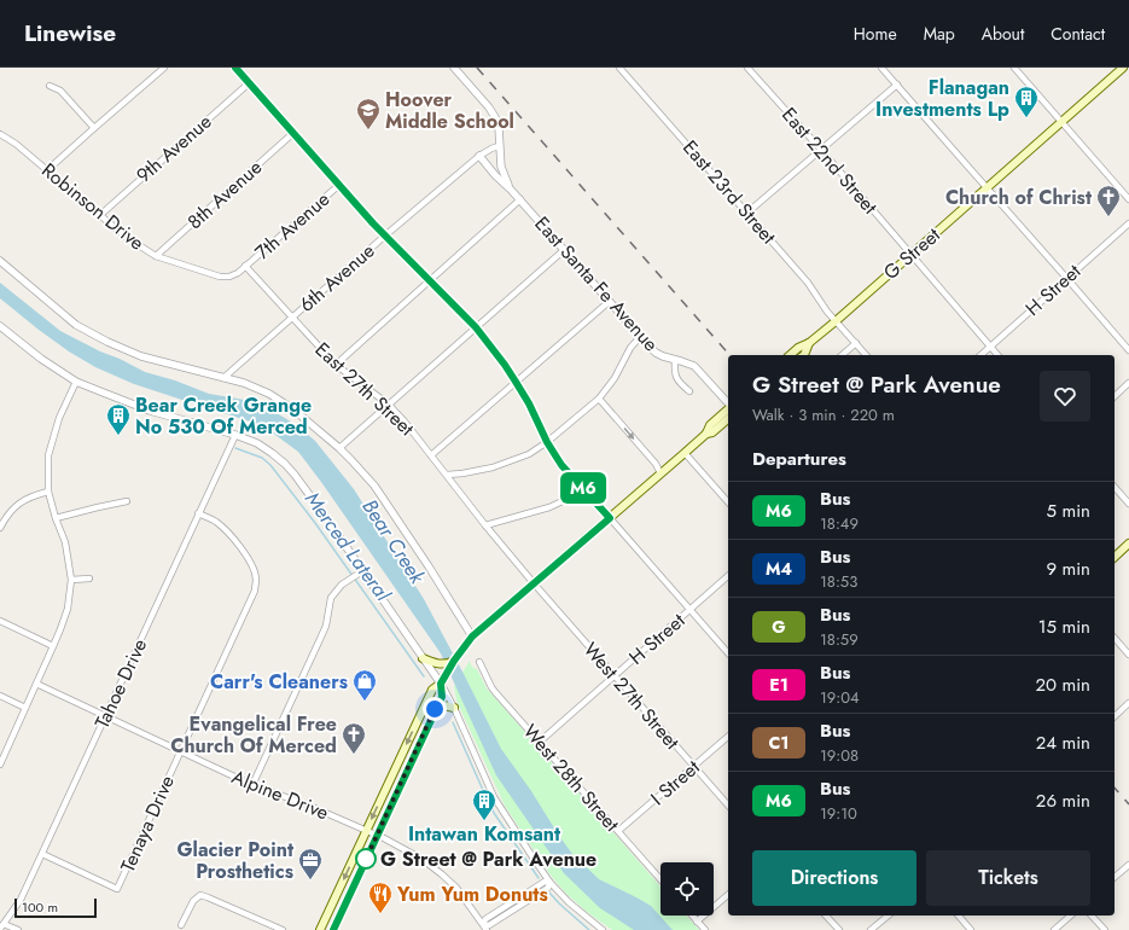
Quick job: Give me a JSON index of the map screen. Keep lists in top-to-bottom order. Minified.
{"streets":{"main road":["G Street"],"street":["9th Avenue","East 22nd Street","East 23rd Street","8th Avenue","Robinson Drive","7th Avenue","6th Avenue","East Santa Fe Avenue","H Street","East 27th Street","Tahoe Drive","West 27th Street","West 28th Street","I Street","Alpine Drive","Tenaya Drive"]},"crossings":[["9th Avenue","Robinson Drive"],["East 22nd Street","G Street"],["East 22nd Street","H Street"],["East 23rd Street","G Street"],["8th Avenue","Robinson Drive"],["Robinson Drive","7th Avenue"],["Robinson Drive","East 27th Street"],["7th Avenue","East 27th Street"],["6th Avenue","East Santa Fe Avenue"],["6th Avenue","East 27th Street"],["H Street","West 27th Street"],["H Street","West 28th Street"],["East 27th Street","West 27th Street"],["Tahoe Drive","Alpine Drive"],["Tahoe Drive","Tenaya Drive"],["West 27th Street","I Street"],["West 28th Street","I Street"],["Alpine Drive","Tenaya Drive"]],"water":["Bear Creek","Merced Lateral"],"places":{"building":["Flanagan Investments Lp","Bear Creek Grange No 530 Of Merced","Intawan Komsant"],"school or university":["Hoover Middle School"],"church":["Church of Christ","Evangelical Free Church Of Merced"],"shop":["Carr's Cleaners"],"other":["G Street @ Park Avenue"],"office":["Glacier Point Prosthetics"],"restaurant":["Yum Yum Donuts"]},"lines":["bus line M6"],"scale_bar":"100 m","page":{"header":"Linewise","nav":["Home","Map","About","Contact"],"on_map":"M6","heading":[["G Street @ Park Avenue","Walk · 3 min · 220 m"],"Departures"],"list":[{"mark":"M6","name":"Bus","note":"18:49","value":"5 min"},{"mark":"M4","name":"Bus","note":"18:53","value":"9 min"},{"mark":"G","name":"Bus","note":"18:59","value":"15 min"},{"mark":"E1","name":"Bus","note":"19:04","value":"20 min"},{"mark":"C1","name":"Bus","note":"19:08","value":"24 min"},{"mark":"M6","name":"Bus","note":"19:10","value":"26 min"}],"buttons":["Directions","Tickets"],"scale":"100 m"}}
